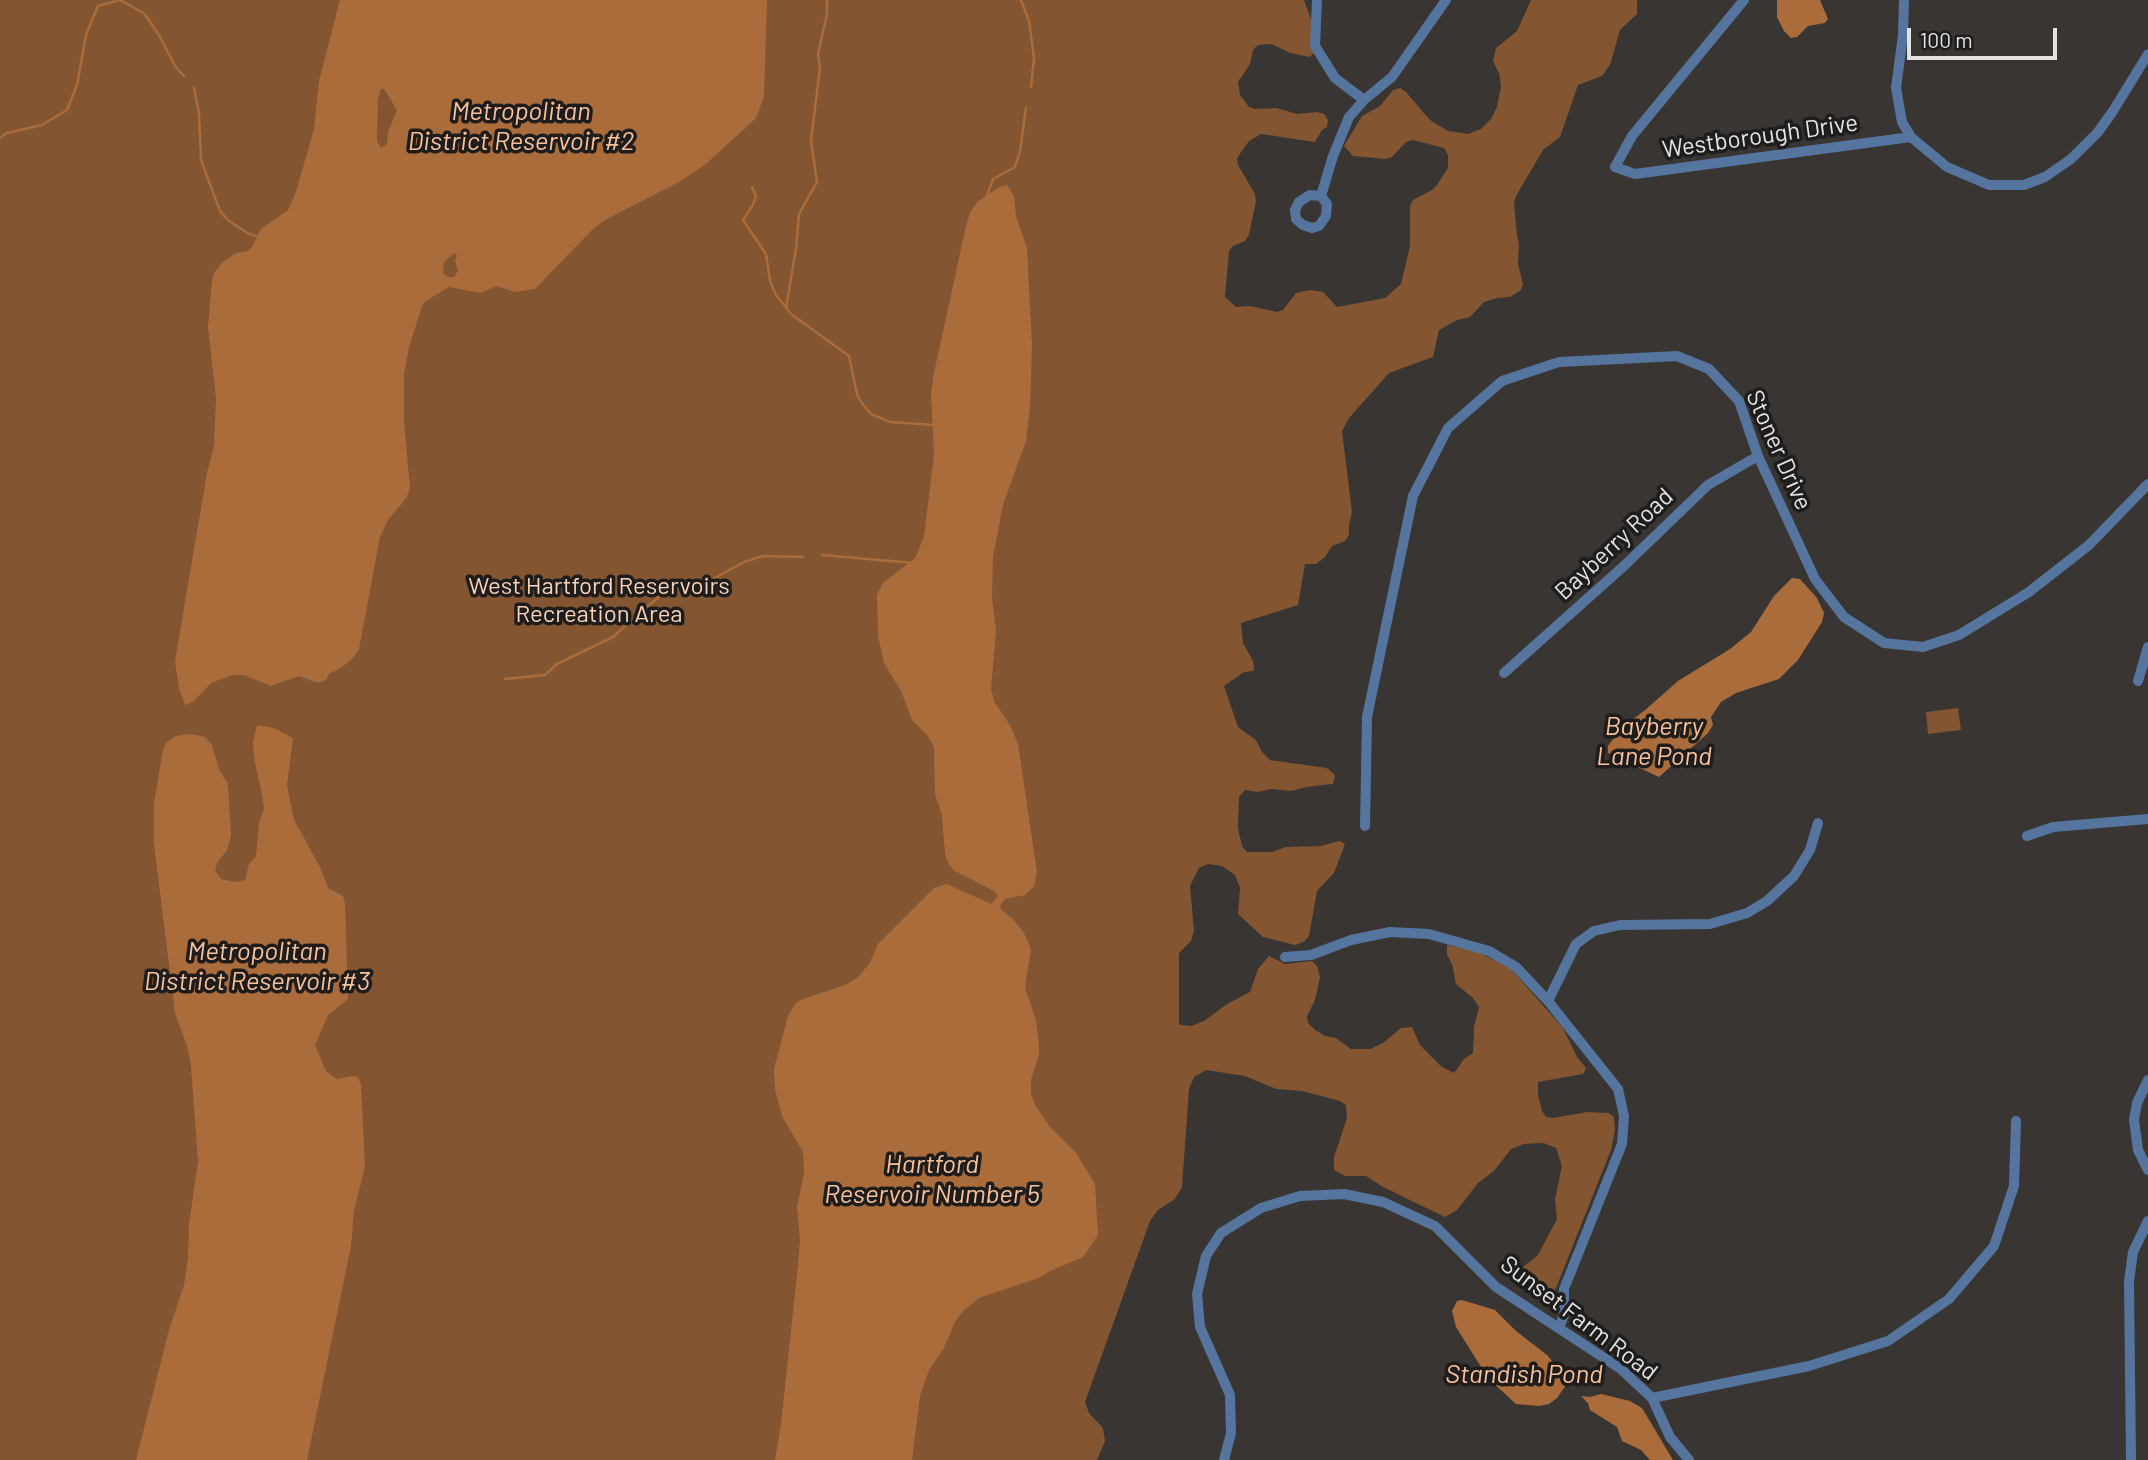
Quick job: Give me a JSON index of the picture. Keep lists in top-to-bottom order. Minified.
{"streets":{"street":["Westborough Drive","Stoner Drive","Bayberry Road","Sunset Farm Road"]},"crossings":[["Stoner Drive","Bayberry Road"]],"water":["Metropolitan District Reservoir #2","Bayberry Lane Pond","Metropolitan District Reservoir #3","Hartford Reservoir Number 5","Standish Pond"],"parks":["West Hartford Reservoirs Recreation Area"],"scale_bar":"100 m"}
